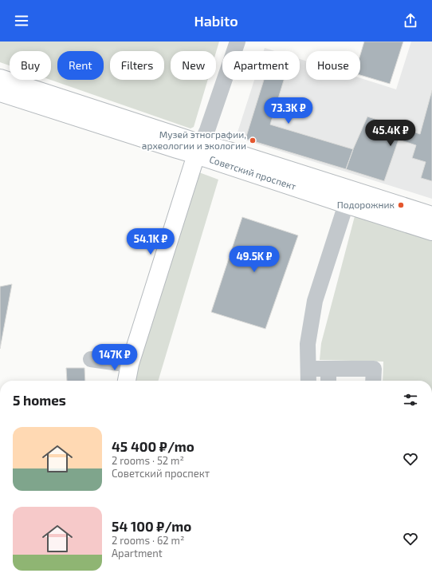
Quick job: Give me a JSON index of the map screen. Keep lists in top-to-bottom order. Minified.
{"streets":{"main road":["Советский проспект"]},"places":["Музей этнографии, археологии и экологии","Подорожник"],"page":{"header":"Habito","chip":["Buy","Rent","Filters","New","Apartment","House"],"price":["73.3K ₽","45.4K ₽","54.1K ₽","49.5K ₽","147K ₽"],"heading":"5 homes","list":[{"name":"45 400 ₽/mo","note":"2 rooms · 52 m² · Советский проспект"},{"name":"54 100 ₽/mo","note":"2 rooms · 62 m² · Apartment"}]}}
